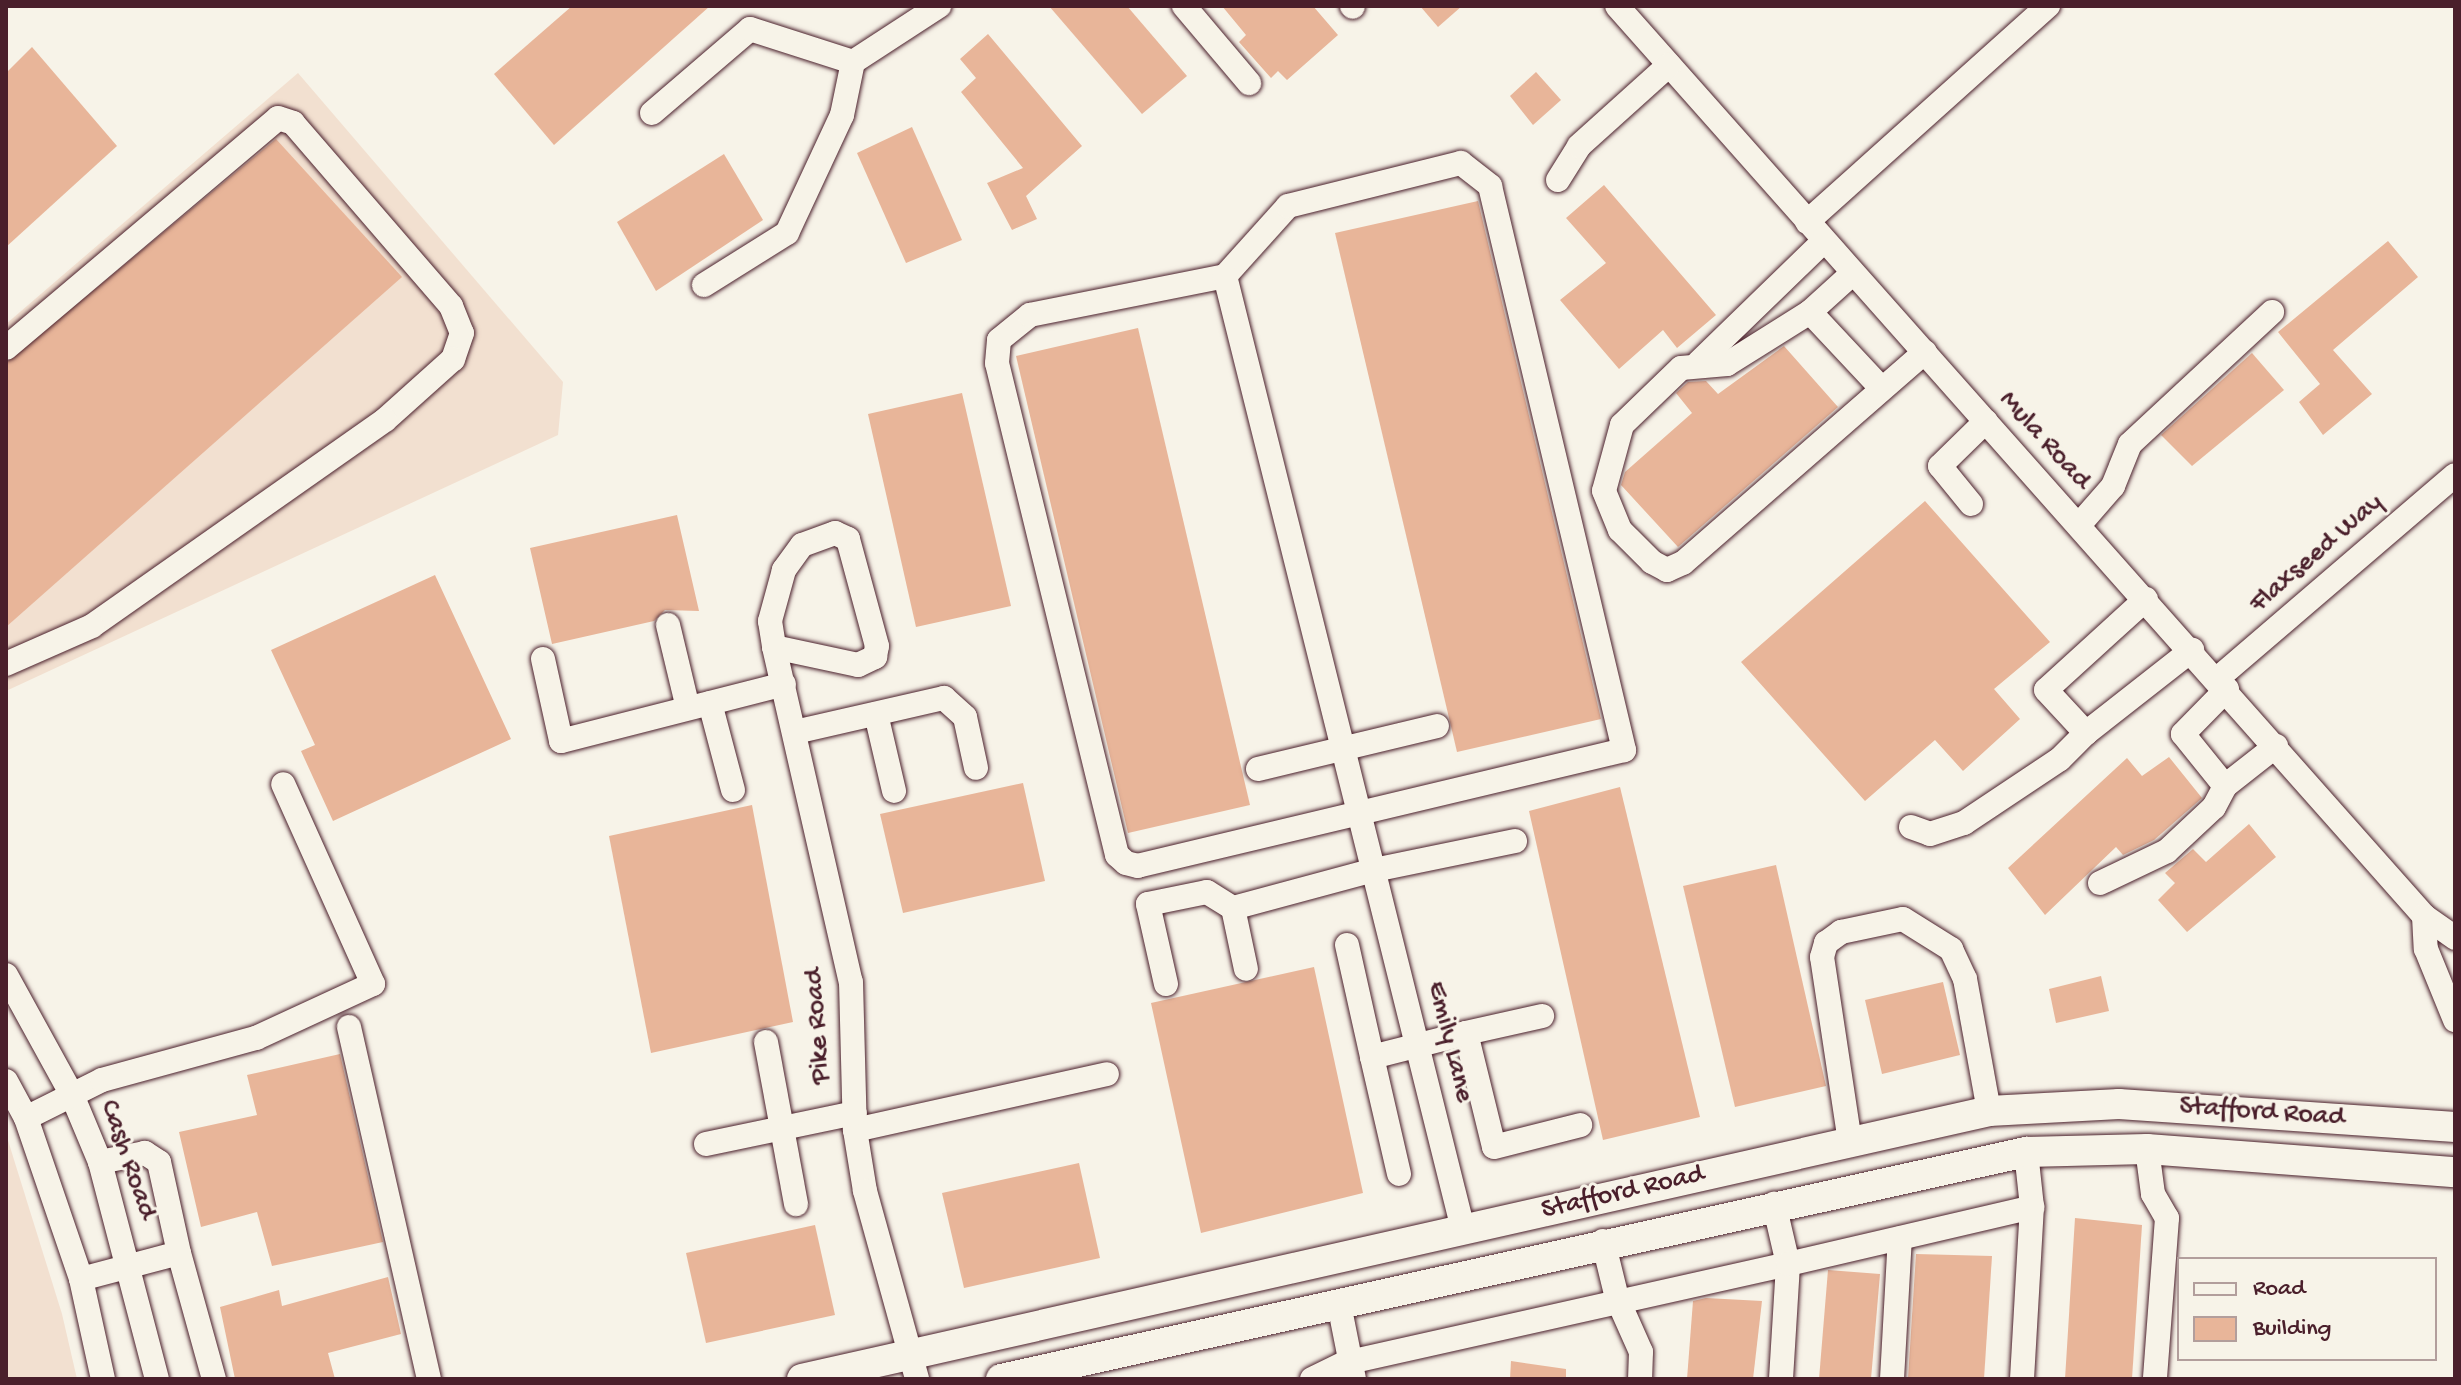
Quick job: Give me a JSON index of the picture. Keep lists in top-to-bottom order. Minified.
{"streets":{"main road":["Stafford Road"],"street":["Mula Road","Flaxseed Way","Pike Road","Emily Lane","Cash Road"]},"crossings":[["Mula Road","Flaxseed Way"],["Pike Road","Stafford Road"],["Emily Lane","Stafford Road"]],"legend":["Road","Building"]}
